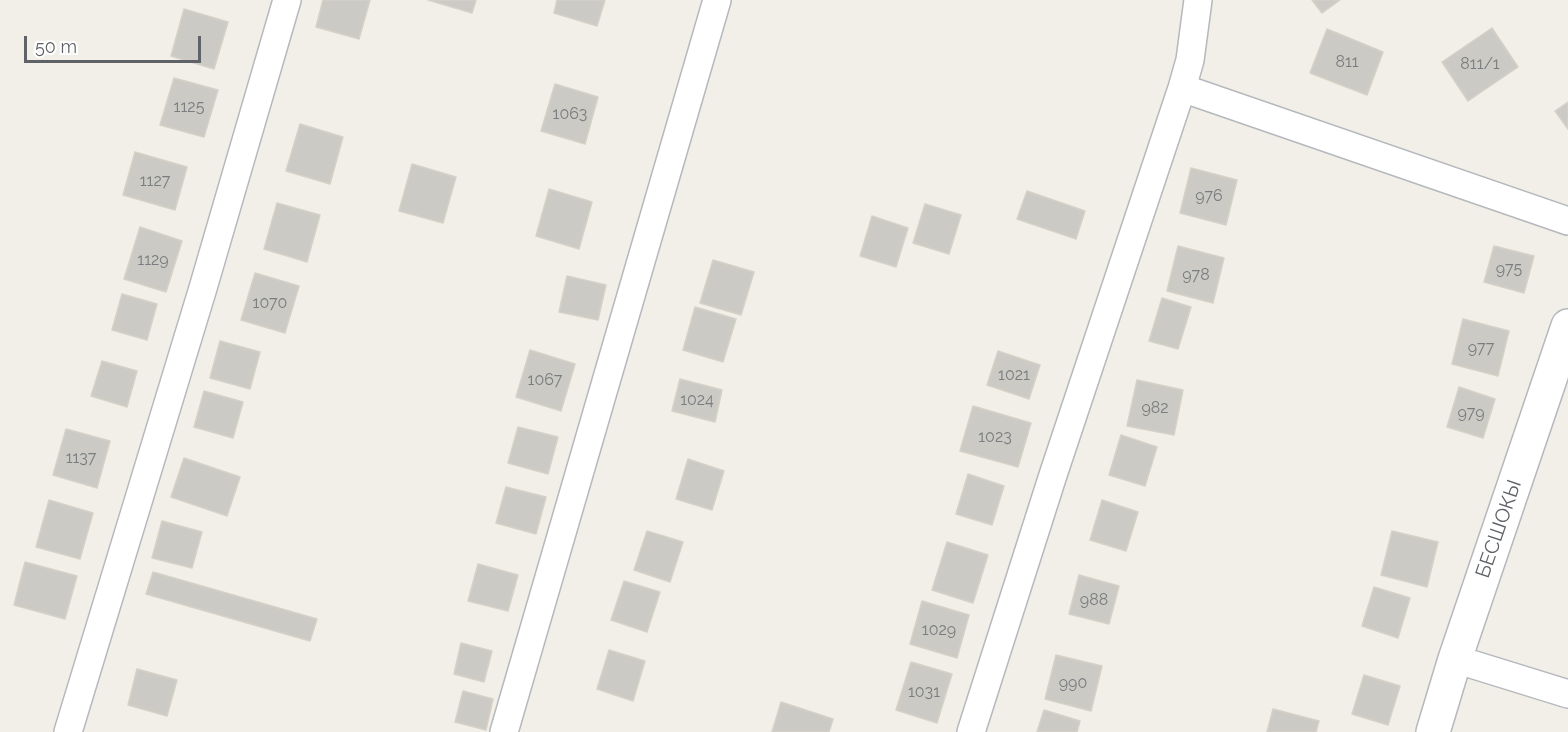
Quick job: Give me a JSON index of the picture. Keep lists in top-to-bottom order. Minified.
{"streets":{"street":["БЕСШОКЫ"]},"house_numbers":["811","811/1","1125","1063","1127","976","1129","975","978","1070","977","1021","1067","1024","982","979","1023","1137","988","1029","990","1031"],"scale_bar":"50 m"}
